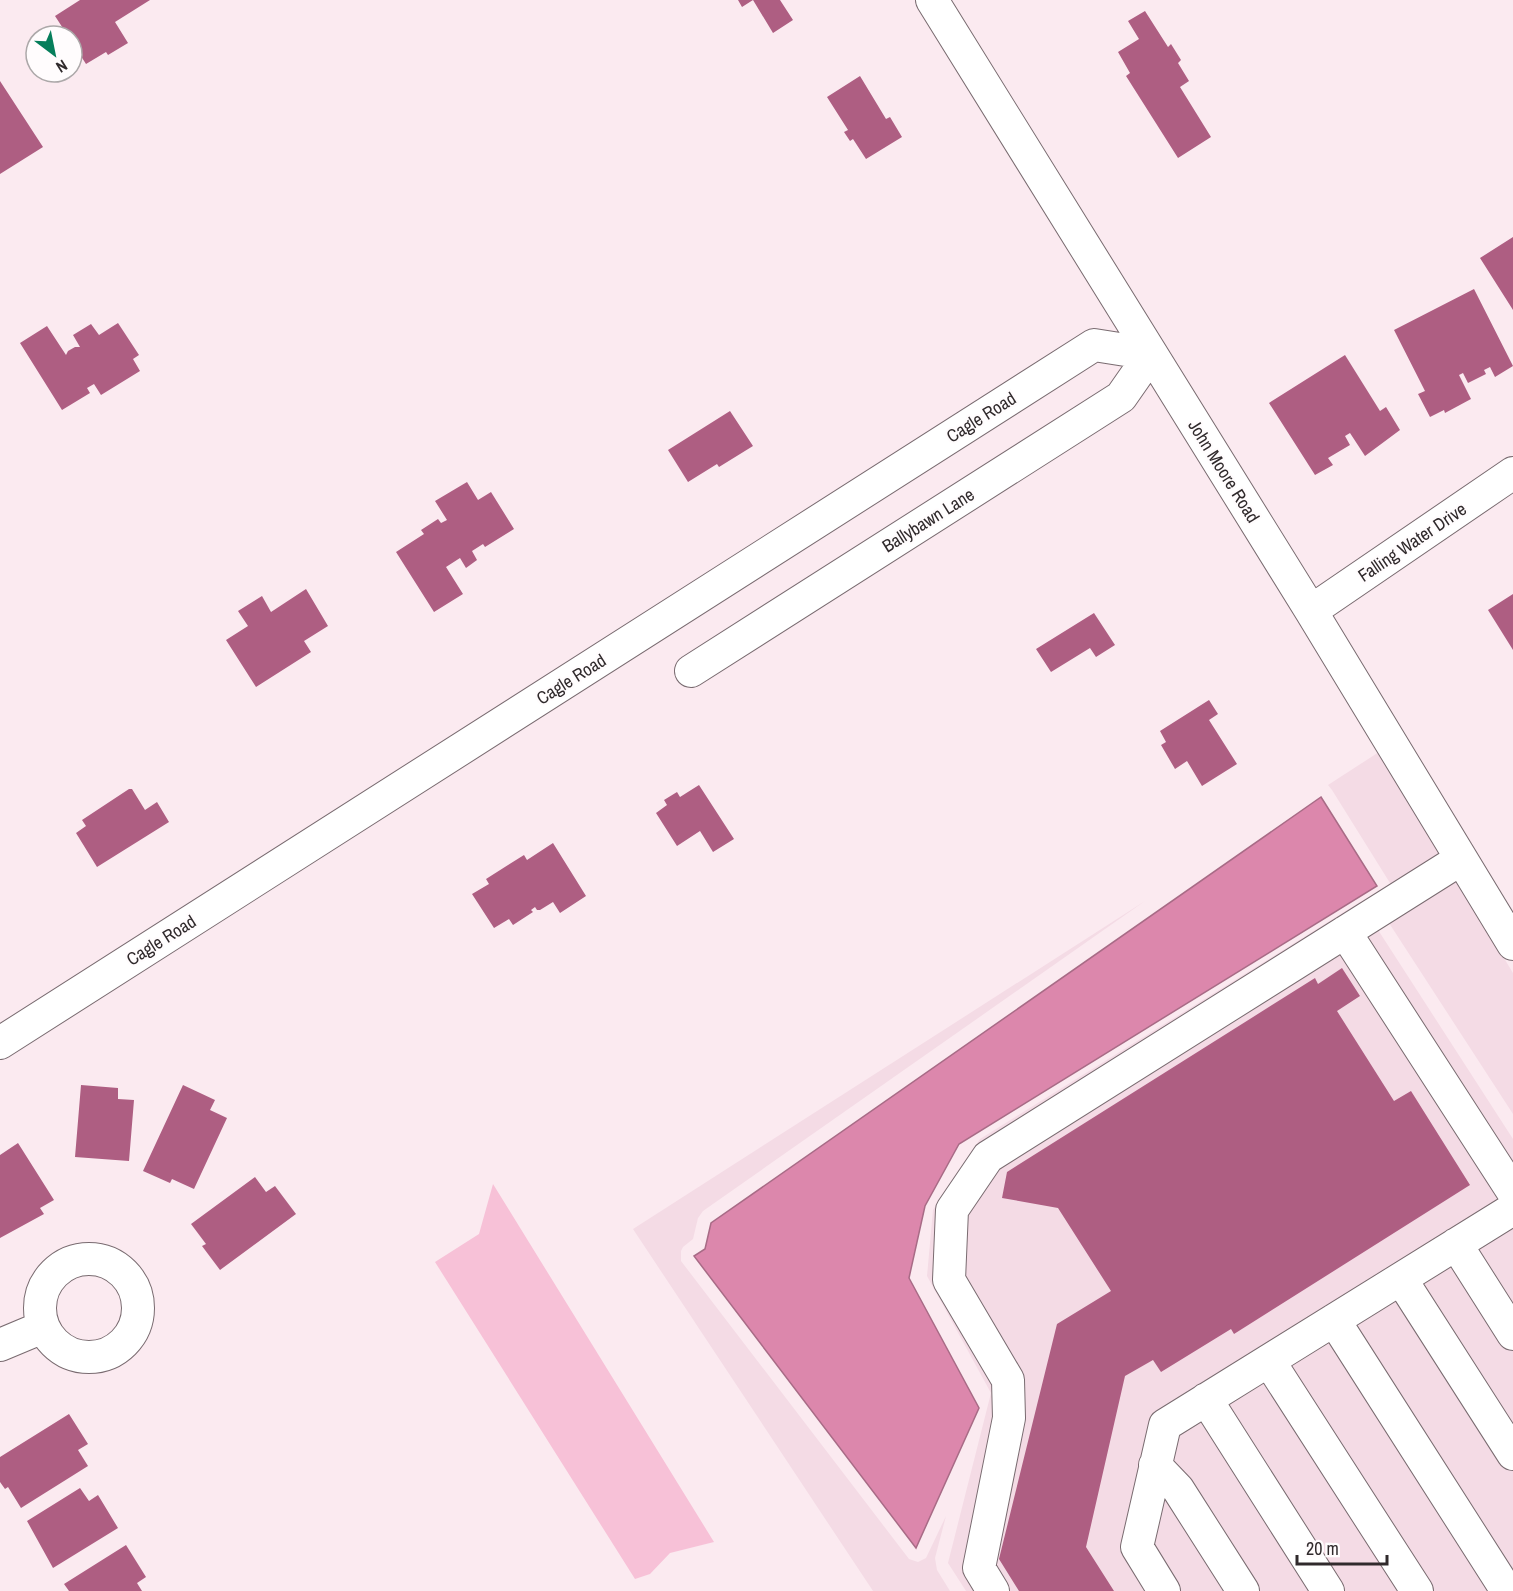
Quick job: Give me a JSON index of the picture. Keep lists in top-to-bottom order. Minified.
{"streets":{"street":["Cagle Road","John Moore Road","Ballybawn Lane","Falling Water Drive"]},"crossings":[["Cagle Road","John Moore Road"],["Cagle Road","Ballybawn Lane"],["John Moore Road","Ballybawn Lane"],["John Moore Road","Falling Water Drive"]],"scale_bar":"20 m","north":"bottom right"}
